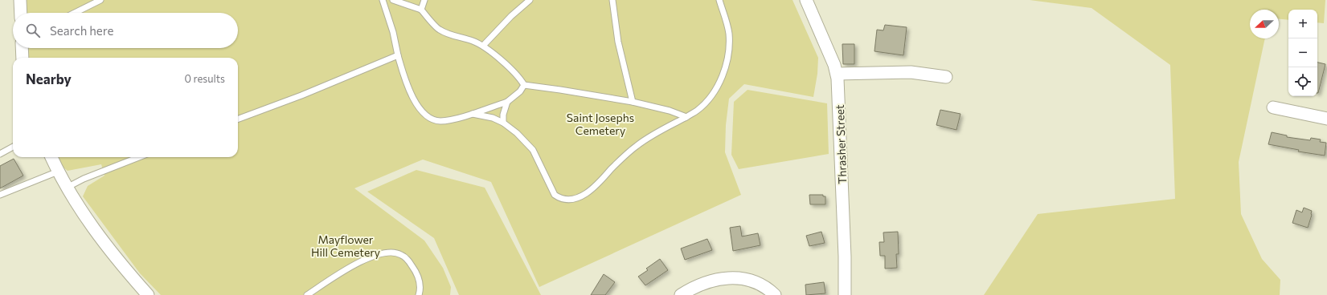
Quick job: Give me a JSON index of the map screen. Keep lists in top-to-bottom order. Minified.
{"streets":{"street":["Thrasher Street"]},"parks":["Saint Josephs Cemetery","Mayflower Hill Cemetery"],"north":"left","page":{"map_buttons":["+","−"],"search":"Search here","heading":["Nearby","0 results"]}}
